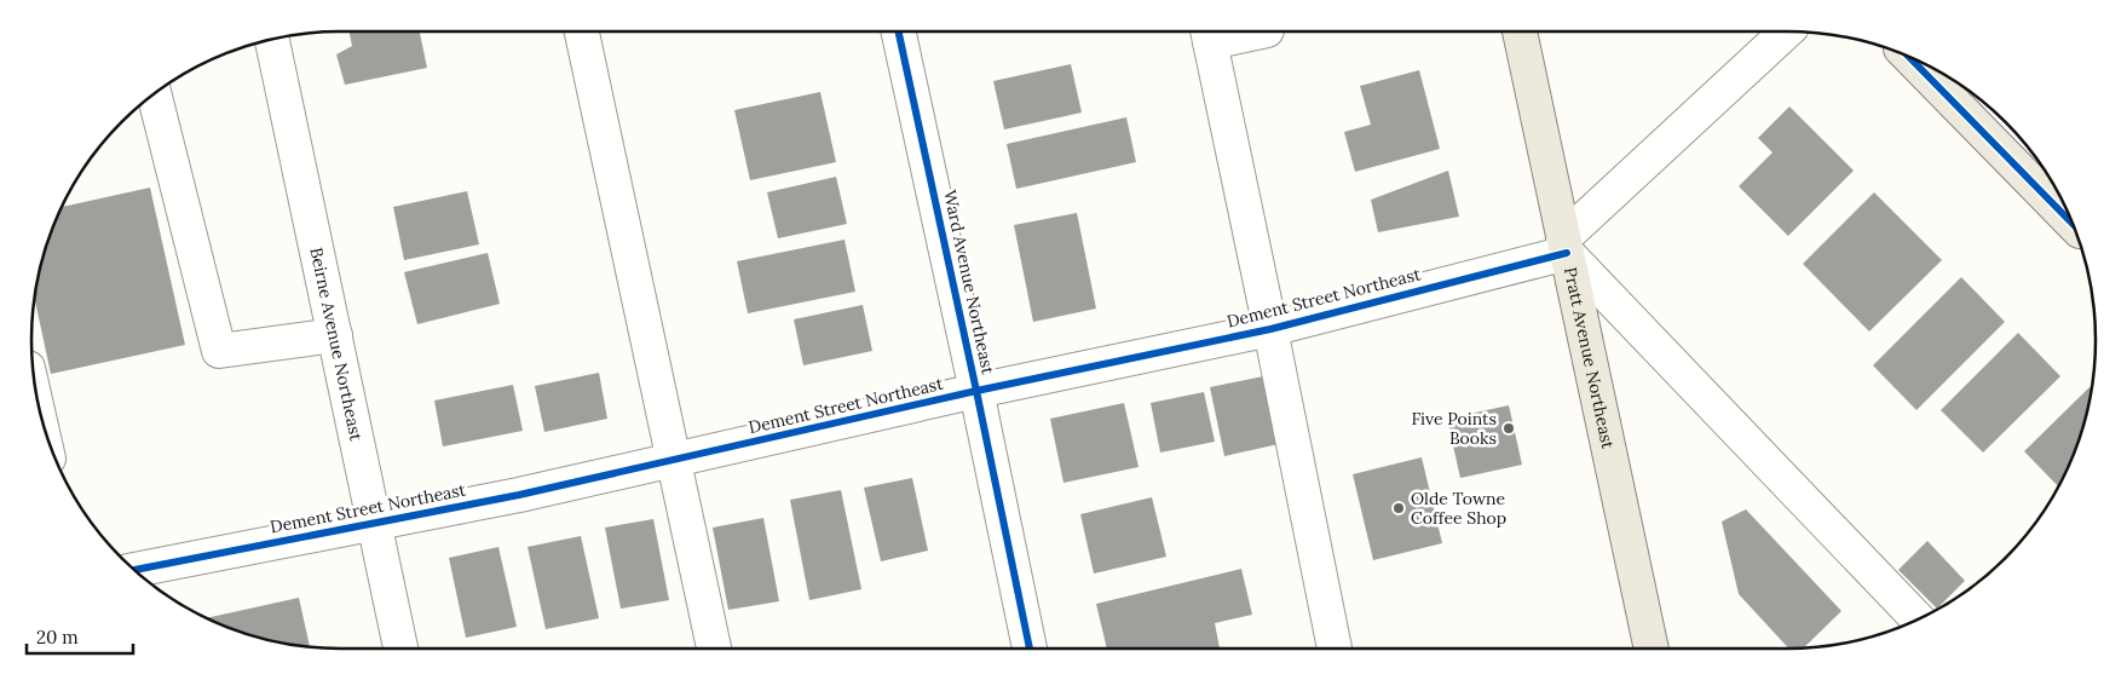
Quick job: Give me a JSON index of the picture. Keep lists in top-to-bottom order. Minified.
{"streets":{"main road":["Pratt Avenue Northeast"],"street":["Ward Avenue Northeast","Dement Street Northeast","Beirne Avenue Northeast"]},"crossings":[["Ward Avenue Northeast","Dement Street Northeast"],["Dement Street Northeast","Beirne Avenue Northeast"],["Dement Street Northeast","Pratt Avenue Northeast"]],"places":["Five Points Books","Olde Towne Coffee Shop"],"scale_bar":"20 m"}
